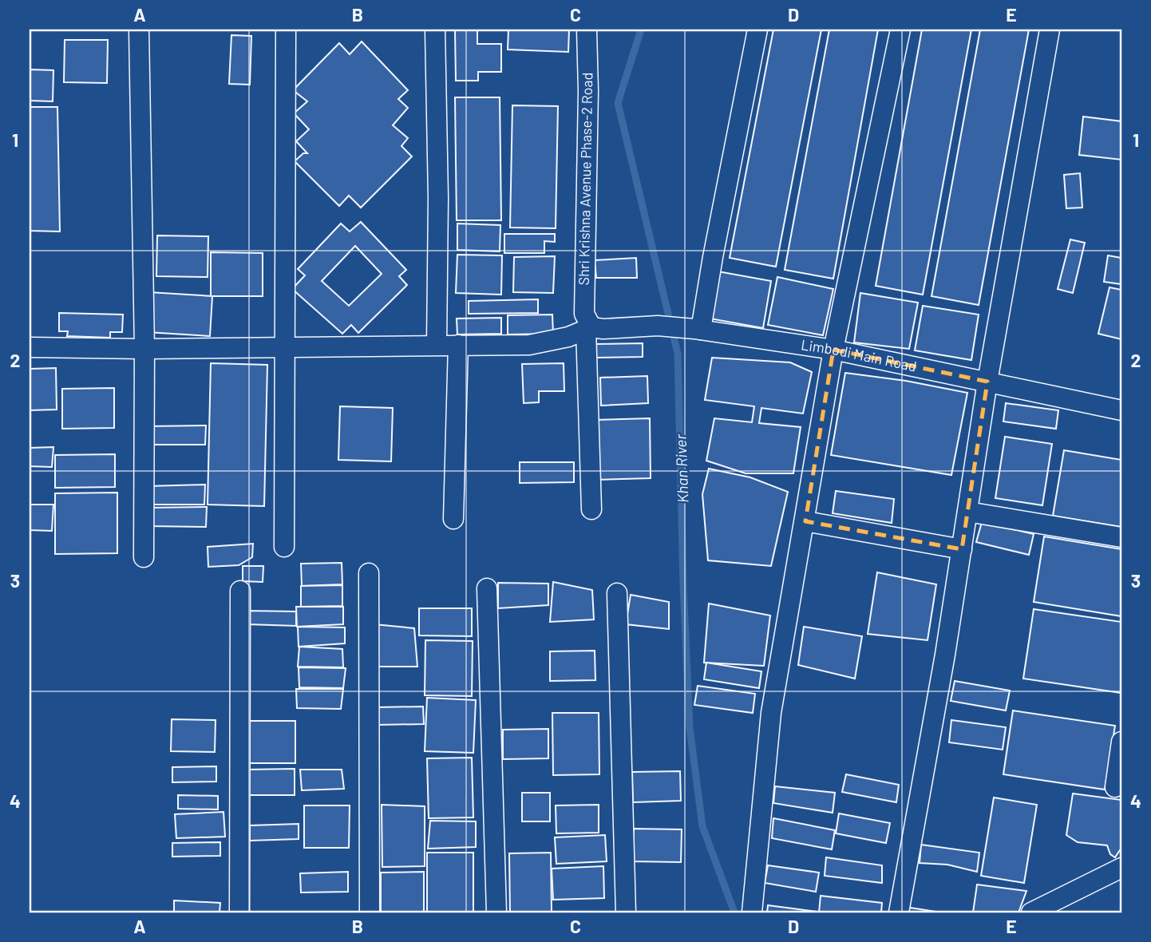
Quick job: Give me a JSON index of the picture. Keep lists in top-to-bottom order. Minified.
{"streets":{"street":["Shri Krishna Avenue Phase-2 Road","Limbodi Main Road"]},"crossings":[["Shri Krishna Avenue Phase-2 Road","Limbodi Main Road"]],"water":["Khan River"],"grid":{"columns":["A","B","C","D","E"],"rows":["1","2","3","4"]}}
